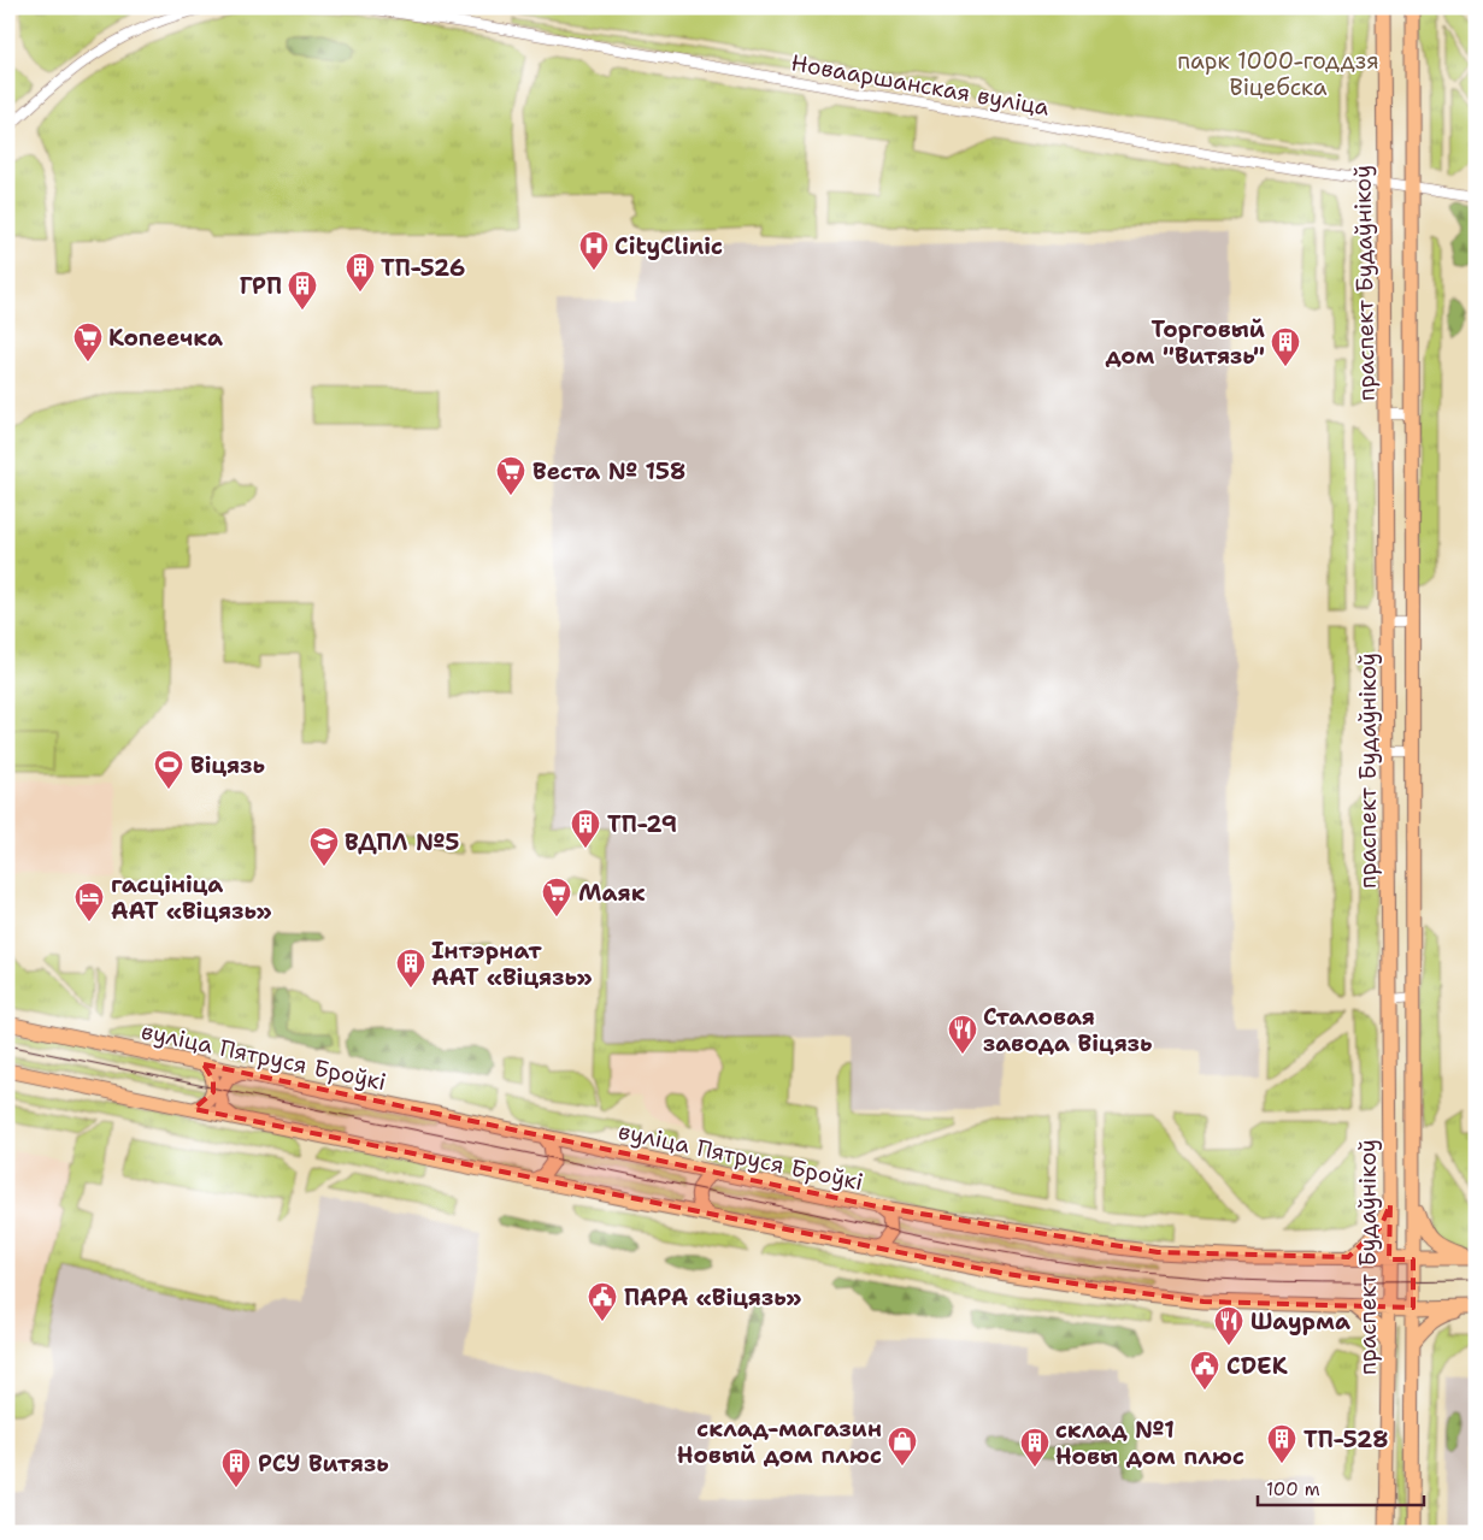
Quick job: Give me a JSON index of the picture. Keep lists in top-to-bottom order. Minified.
{"streets":{"main road":["праспект Будаўнікоў","вуліца Пятруся Броўкі"],"street":["Новааршанская вуліца"]},"crossings":[["Новааршанская вуліца","праспект Будаўнікоў"],["праспект Будаўнікоў","вуліца Пятруся Броўкі"]],"parks":["парк 1000-годдзя Віцебска"],"places":{"hospital":["CityClinic"],"building":["ТП-526","ГРП","Торговый дом \"Витязь\"","ТП-29","Інтэрнат ААТ «Віцязь»","ТП-528","склад №1 Новы дом плюс","РСУ Витязь"],"supermarket":["Копеечка","Веста № 158","Маяк"],"sports":["Віцязь"],"school or university":["ВДПЛ №5"],"hotel":["гасцініца ААТ «Віцязь»"],"restaurant":["Сталовая завода Віцязь","Шаурма"],"public building":["ПАРА «Віцязь»","CDEK"],"shop":["склад-магазин Новый дом плюс"]},"scale_bar":"100 m"}
